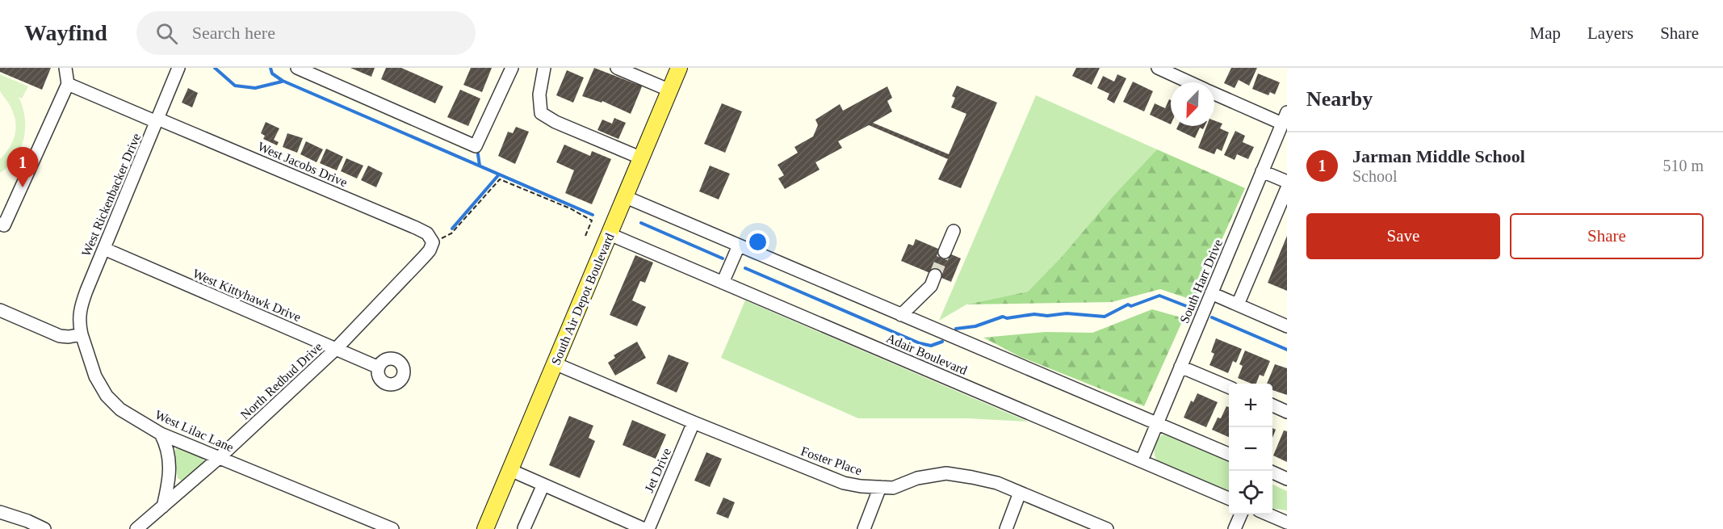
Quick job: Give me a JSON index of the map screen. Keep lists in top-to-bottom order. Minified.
{"streets":{"main road":["South Air Depot Boulevard"],"street":["West Jacobs Drive","West Rickenbacker Drive","South Harr Drive","West Kittyhawk Drive","Adair Boulevard","North Redbud Drive","West Lilac Lane","Foster Place","Jet Drive"]},"crossings":[["West Jacobs Drive","West Rickenbacker Drive"],["West Jacobs Drive","North Redbud Drive"],["West Rickenbacker Drive","West Kittyhawk Drive"],["West Rickenbacker Drive","West Lilac Lane"],["South Harr Drive","Adair Boulevard"],["West Kittyhawk Drive","North Redbud Drive"],["South Air Depot Boulevard","Adair Boulevard"],["South Air Depot Boulevard","Foster Place"],["North Redbud Drive","West Lilac Lane"],["Foster Place","Jet Drive"]],"north":"bottom left","page":{"header":"Wayfind","search":"Search here","nav":["Map","Layers","Share"],"heading":"Nearby","list":[{"mark":"1","name":"Jarman Middle School","note":"School","value":"510 m"}],"pins":"1","buttons":["Save","Share"],"map_buttons":["+","−"]}}
